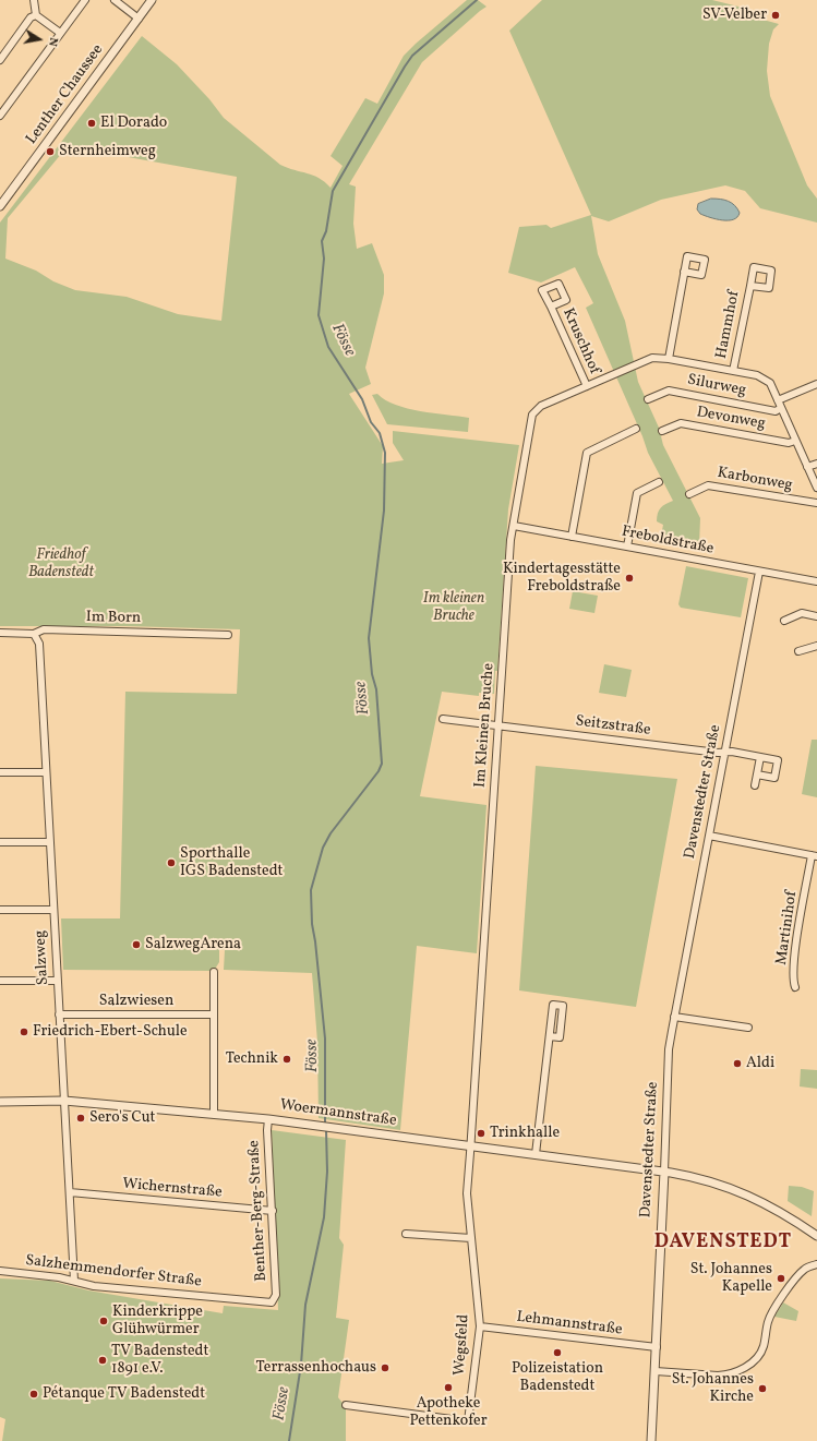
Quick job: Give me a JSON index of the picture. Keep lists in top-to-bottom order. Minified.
{"streets":{"street":["Lenther Chaussee","Hammhof","Kruschhof","Silurweg","Devonweg","Karbonweg","Freboldstraße","Im Born","Im Kleinen Bruche","Seitzstraße","Davenstedter Straße","Martinihof","Salzweg","Salzwiesen","Woermannstraße","Wichernstraße","Benther-Berg-Straße","Salzhemmendorfer Straße","Lehmannstraße","Wegsfeld"]},"crossings":[["Hammhof","Im Kleinen Bruche"],["Kruschhof","Im Kleinen Bruche"],["Silurweg","Im Kleinen Bruche"],["Devonweg","Im Kleinen Bruche"],["Freboldstraße","Im Kleinen Bruche"],["Freboldstraße","Davenstedter Straße"],["Im Born","Salzweg"],["Im Kleinen Bruche","Seitzstraße"],["Im Kleinen Bruche","Woermannstraße"],["Im Kleinen Bruche","Wegsfeld"],["Seitzstraße","Davenstedter Straße"],["Davenstedter Straße","Martinihof"],["Davenstedter Straße","Woermannstraße"],["Davenstedter Straße","Lehmannstraße"],["Salzweg","Salzwiesen"],["Salzweg","Woermannstraße"],["Salzweg","Wichernstraße"],["Salzweg","Salzhemmendorfer Straße"],["Woermannstraße","Benther-Berg-Straße"],["Woermannstraße","Wegsfeld"],["Wichernstraße","Benther-Berg-Straße"],["Benther-Berg-Straße","Salzhemmendorfer Straße"],["Lehmannstraße","Wegsfeld"]],"districts":["DAVENSTEDT"],"water":["Fösse"],"parks":["Friedhof Badenstedt","Im kleinen Bruche"],"places":["SV-Velber","El Dorado","Sternheimweg","Kindertagesstätte Freboldstraße","Sporthalle IGS Badenstedt","SalzwegArena","Friedrich-Ebert-Schule","Technik","Aldi","Sero's Cut","Trinkhalle","St. Johannes Kapelle","Kinderkrippe Glühwürmer","Polizeistation Badenstedt","TV Badenstedt 1891 e.V.","Terrassenhochaus","Apotheke Pettenkofer","St. Johannes Kirche","Pétanque TV Badenstedt"],"north":"right"}
